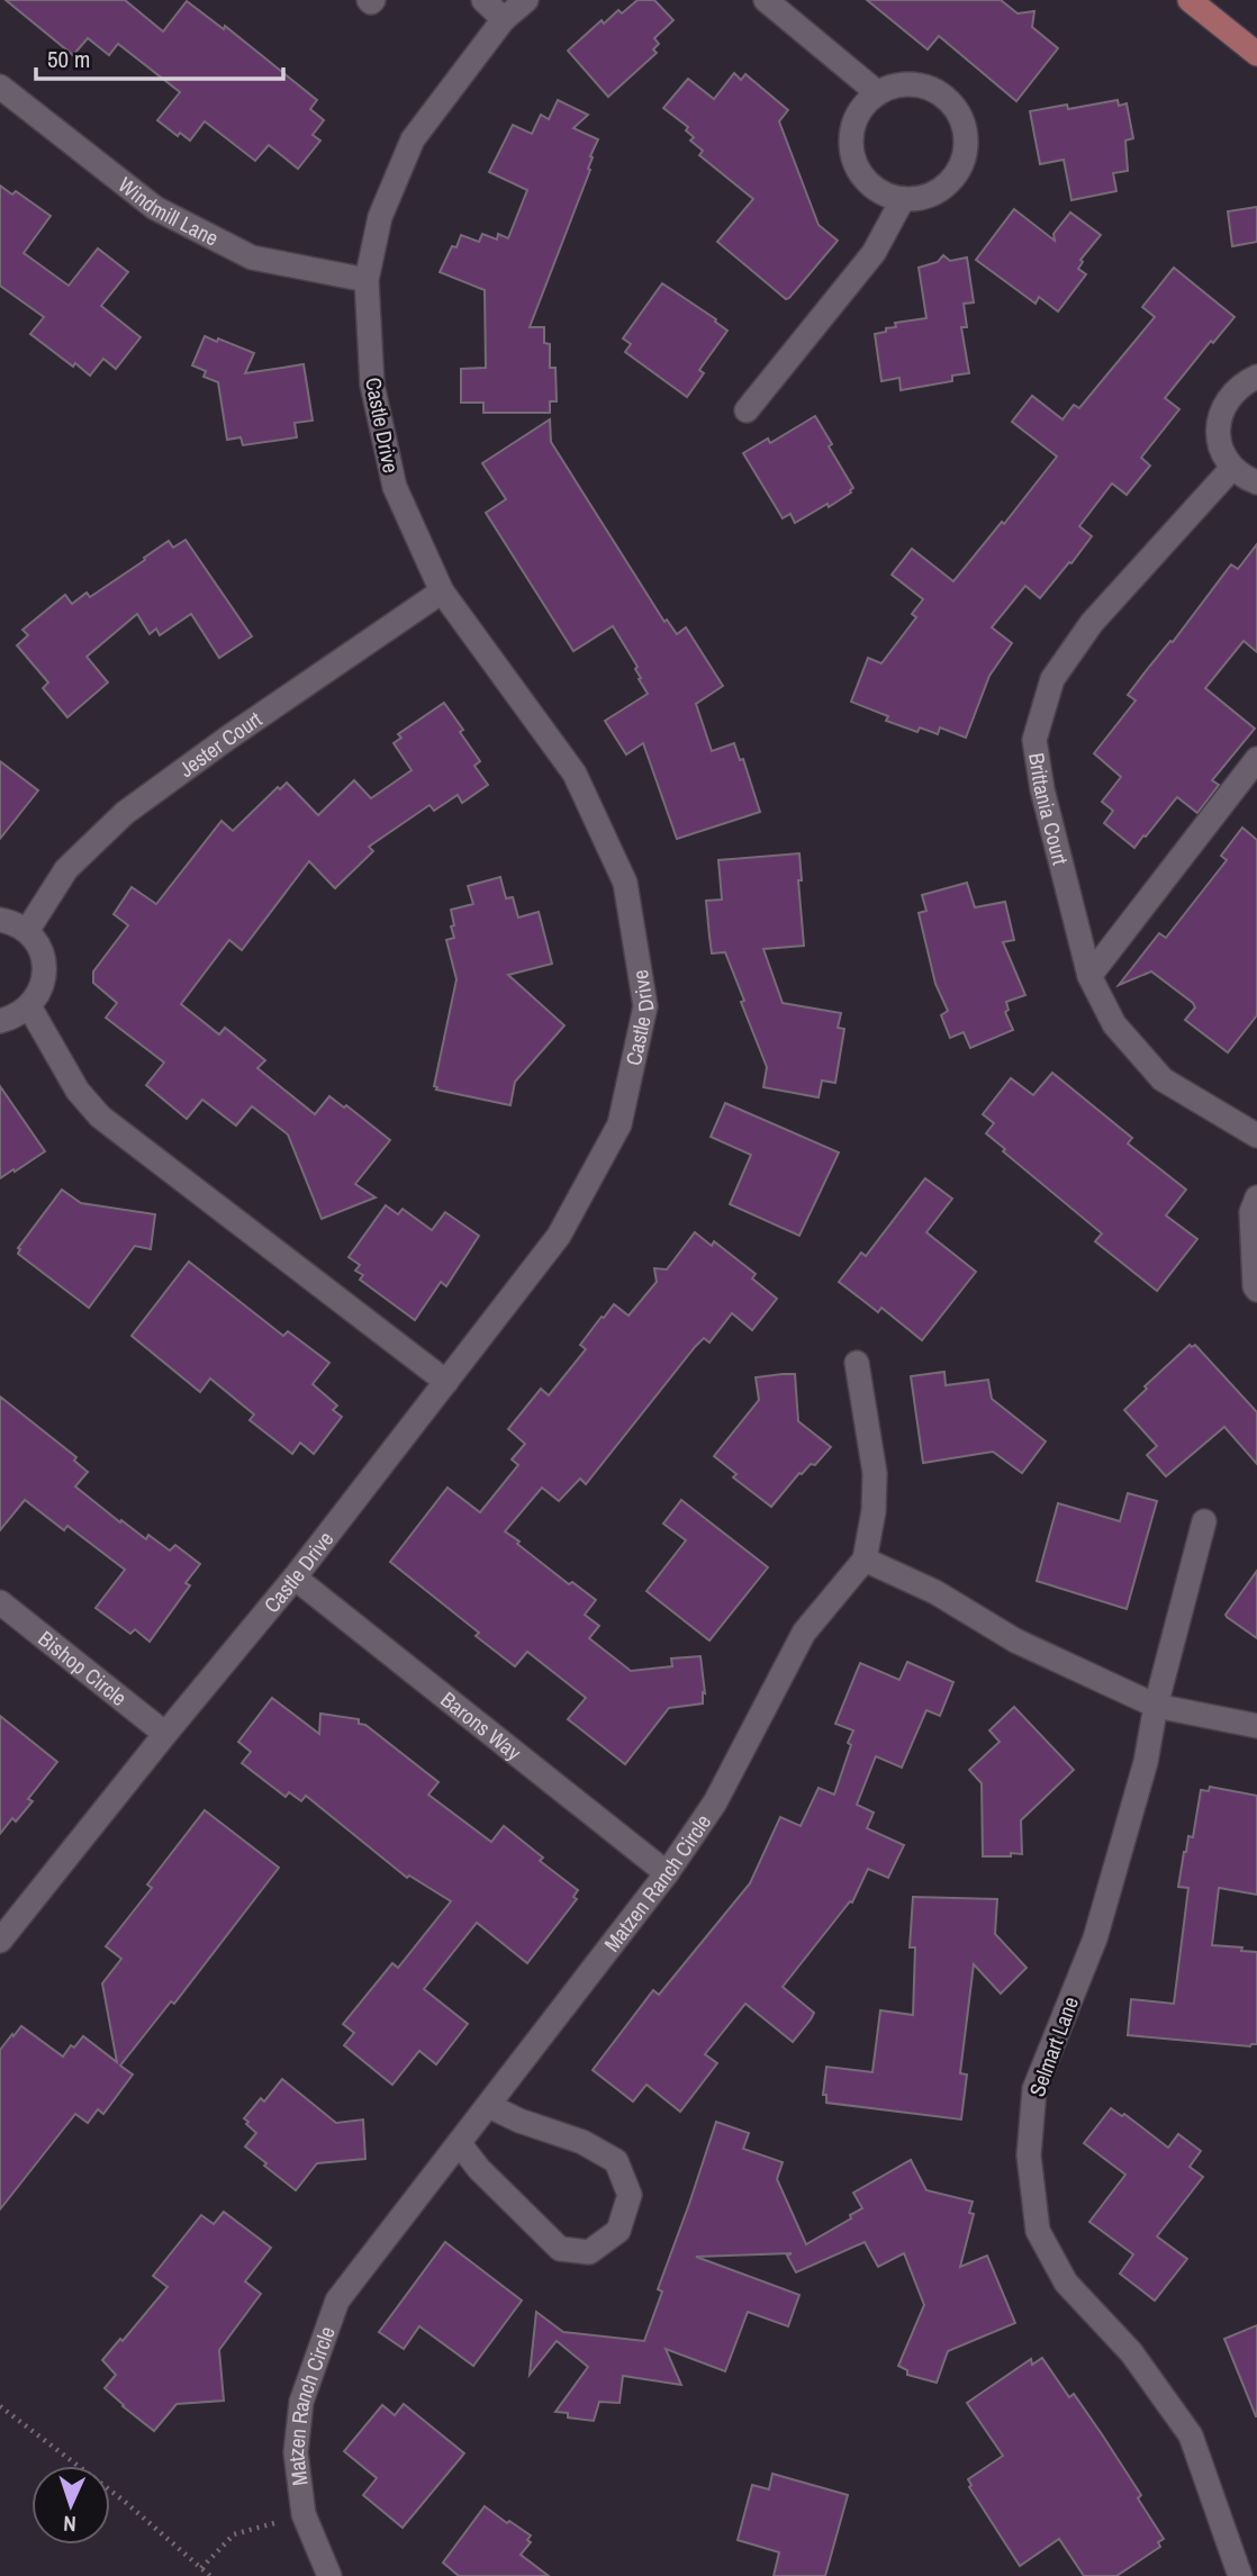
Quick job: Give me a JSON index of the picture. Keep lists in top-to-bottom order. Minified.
{"streets":{"street":["Windmill Lane","Castle Drive","Jester Court","Brittania Court","Bishop Circle","Barons Way","Matzen Ranch Circle","Selmart Lane"]},"crossings":[["Windmill Lane","Castle Drive"],["Castle Drive","Jester Court"],["Castle Drive","Bishop Circle"],["Castle Drive","Barons Way"],["Barons Way","Matzen Ranch Circle"]],"scale_bar":"50 m","north":"bottom"}
